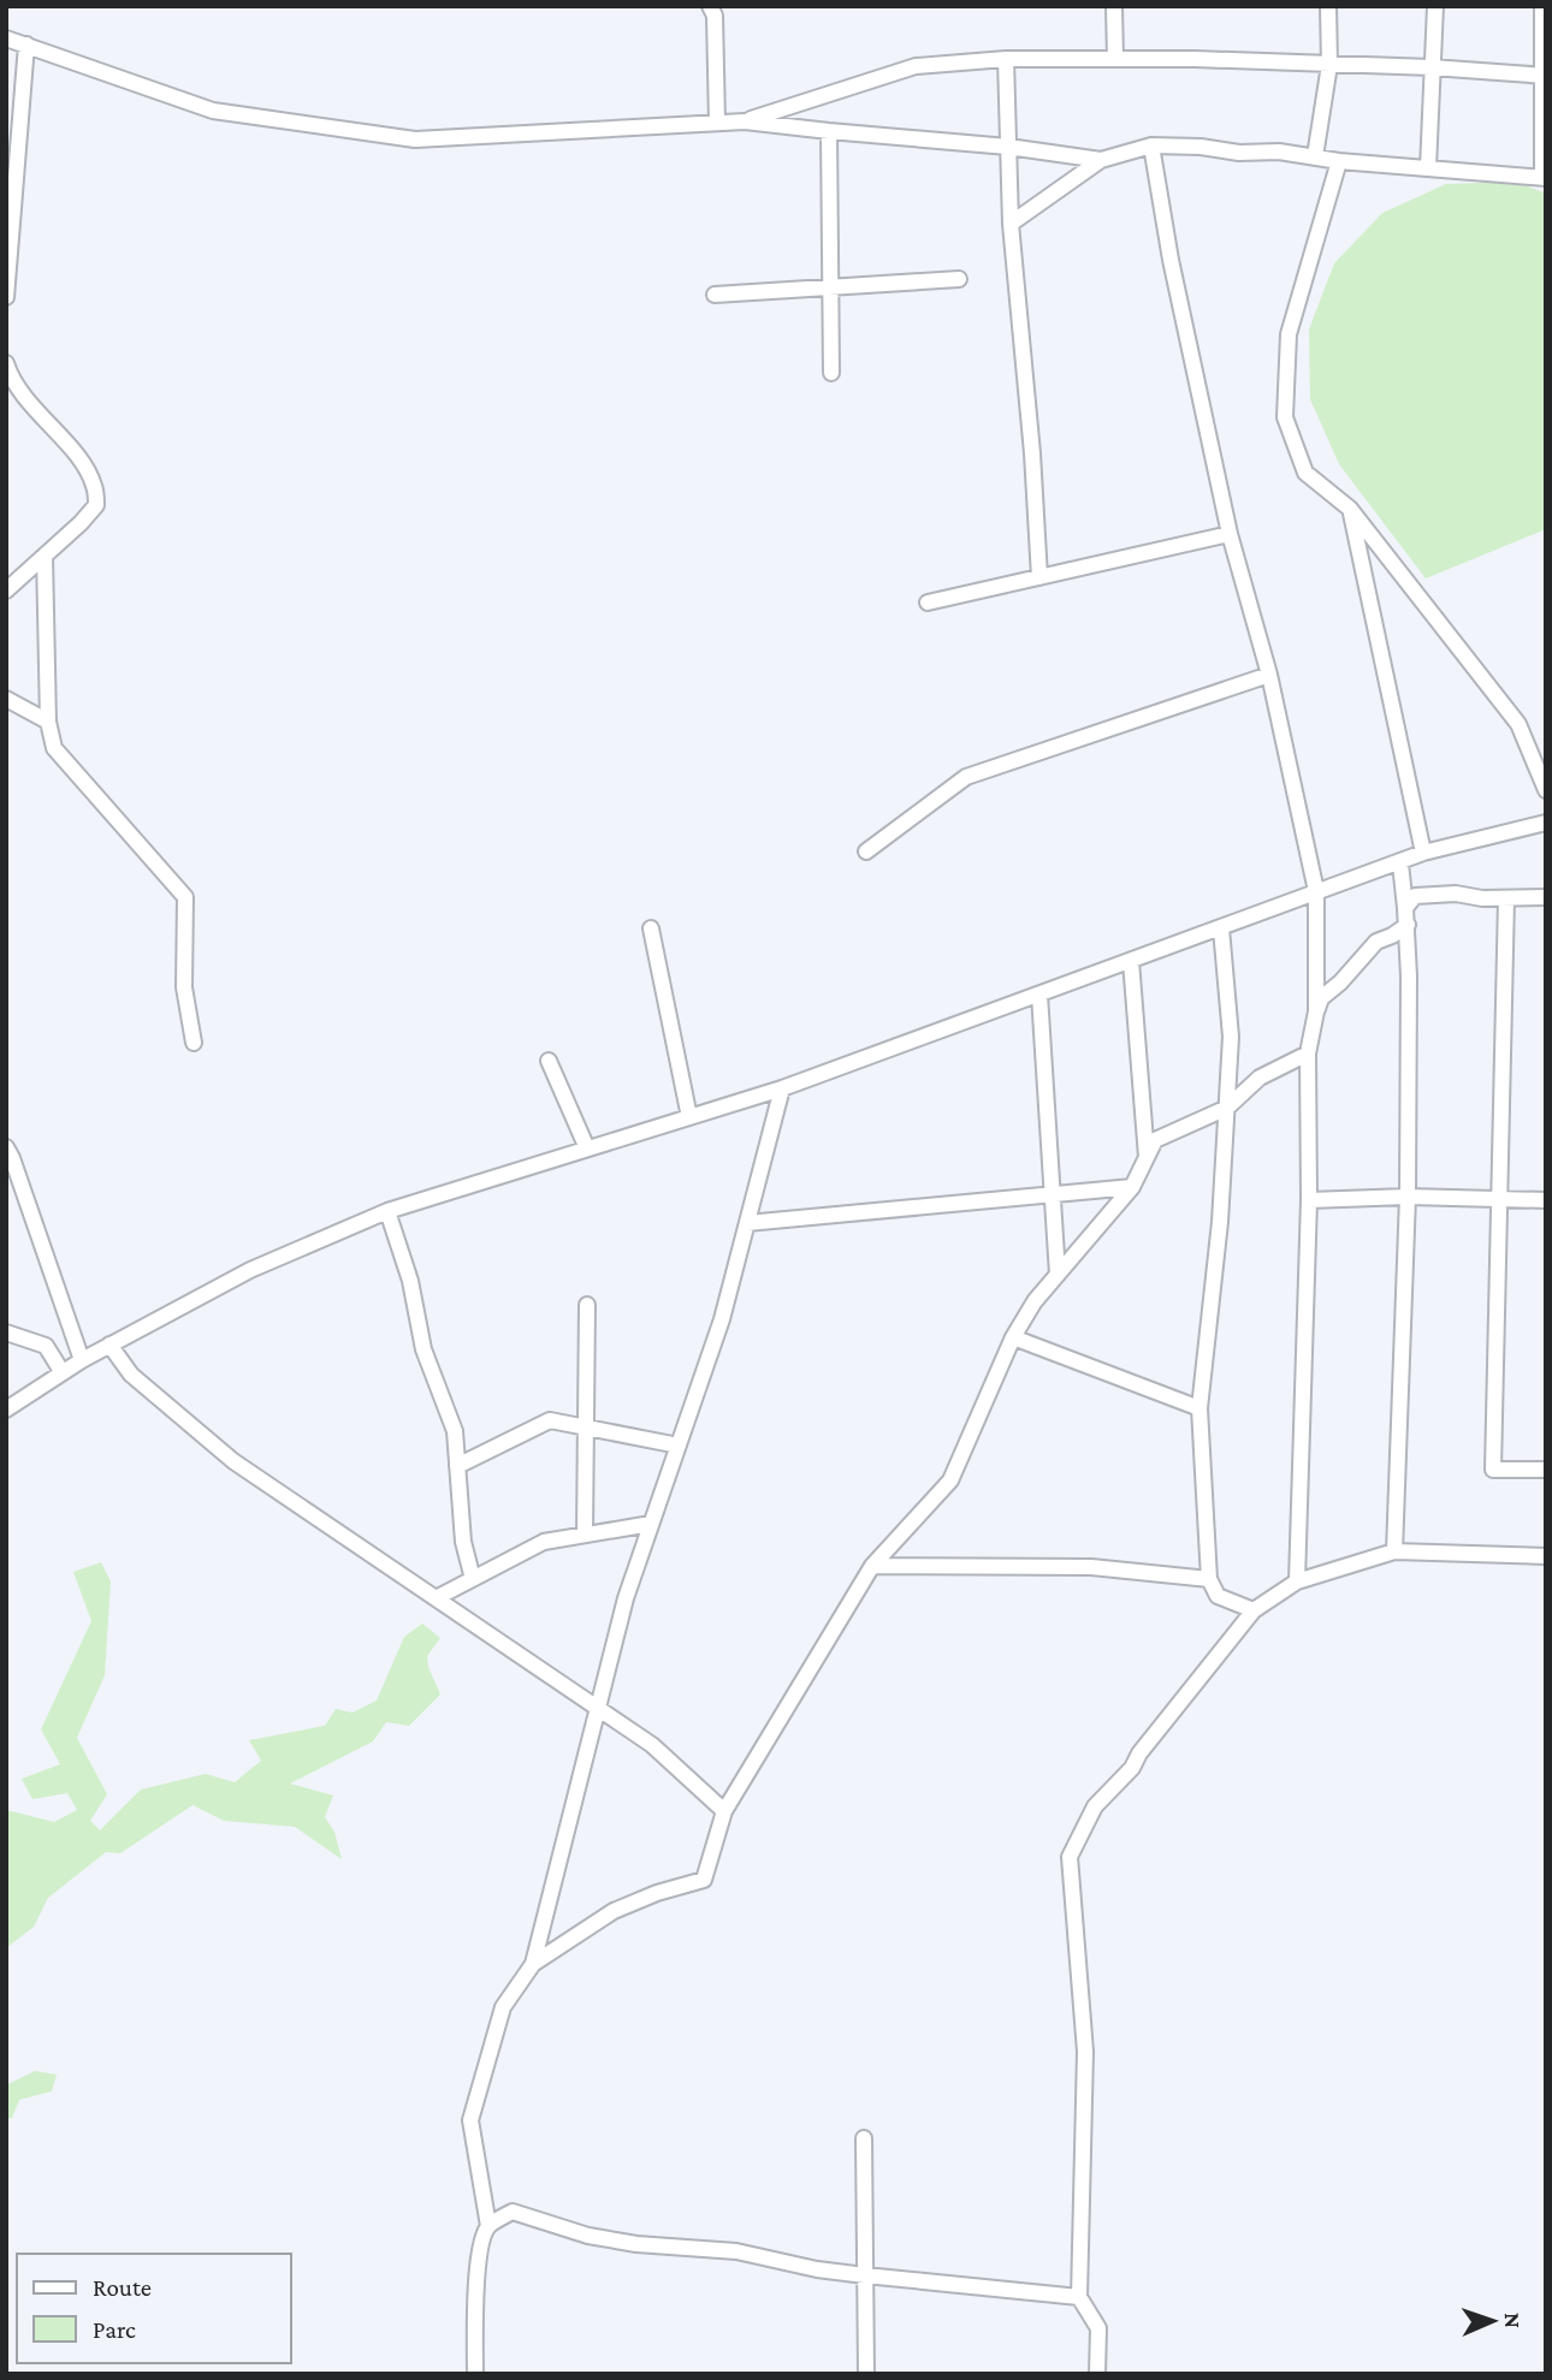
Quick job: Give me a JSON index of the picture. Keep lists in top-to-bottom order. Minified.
{"legend":["Route","Parc"],"north":"right"}
